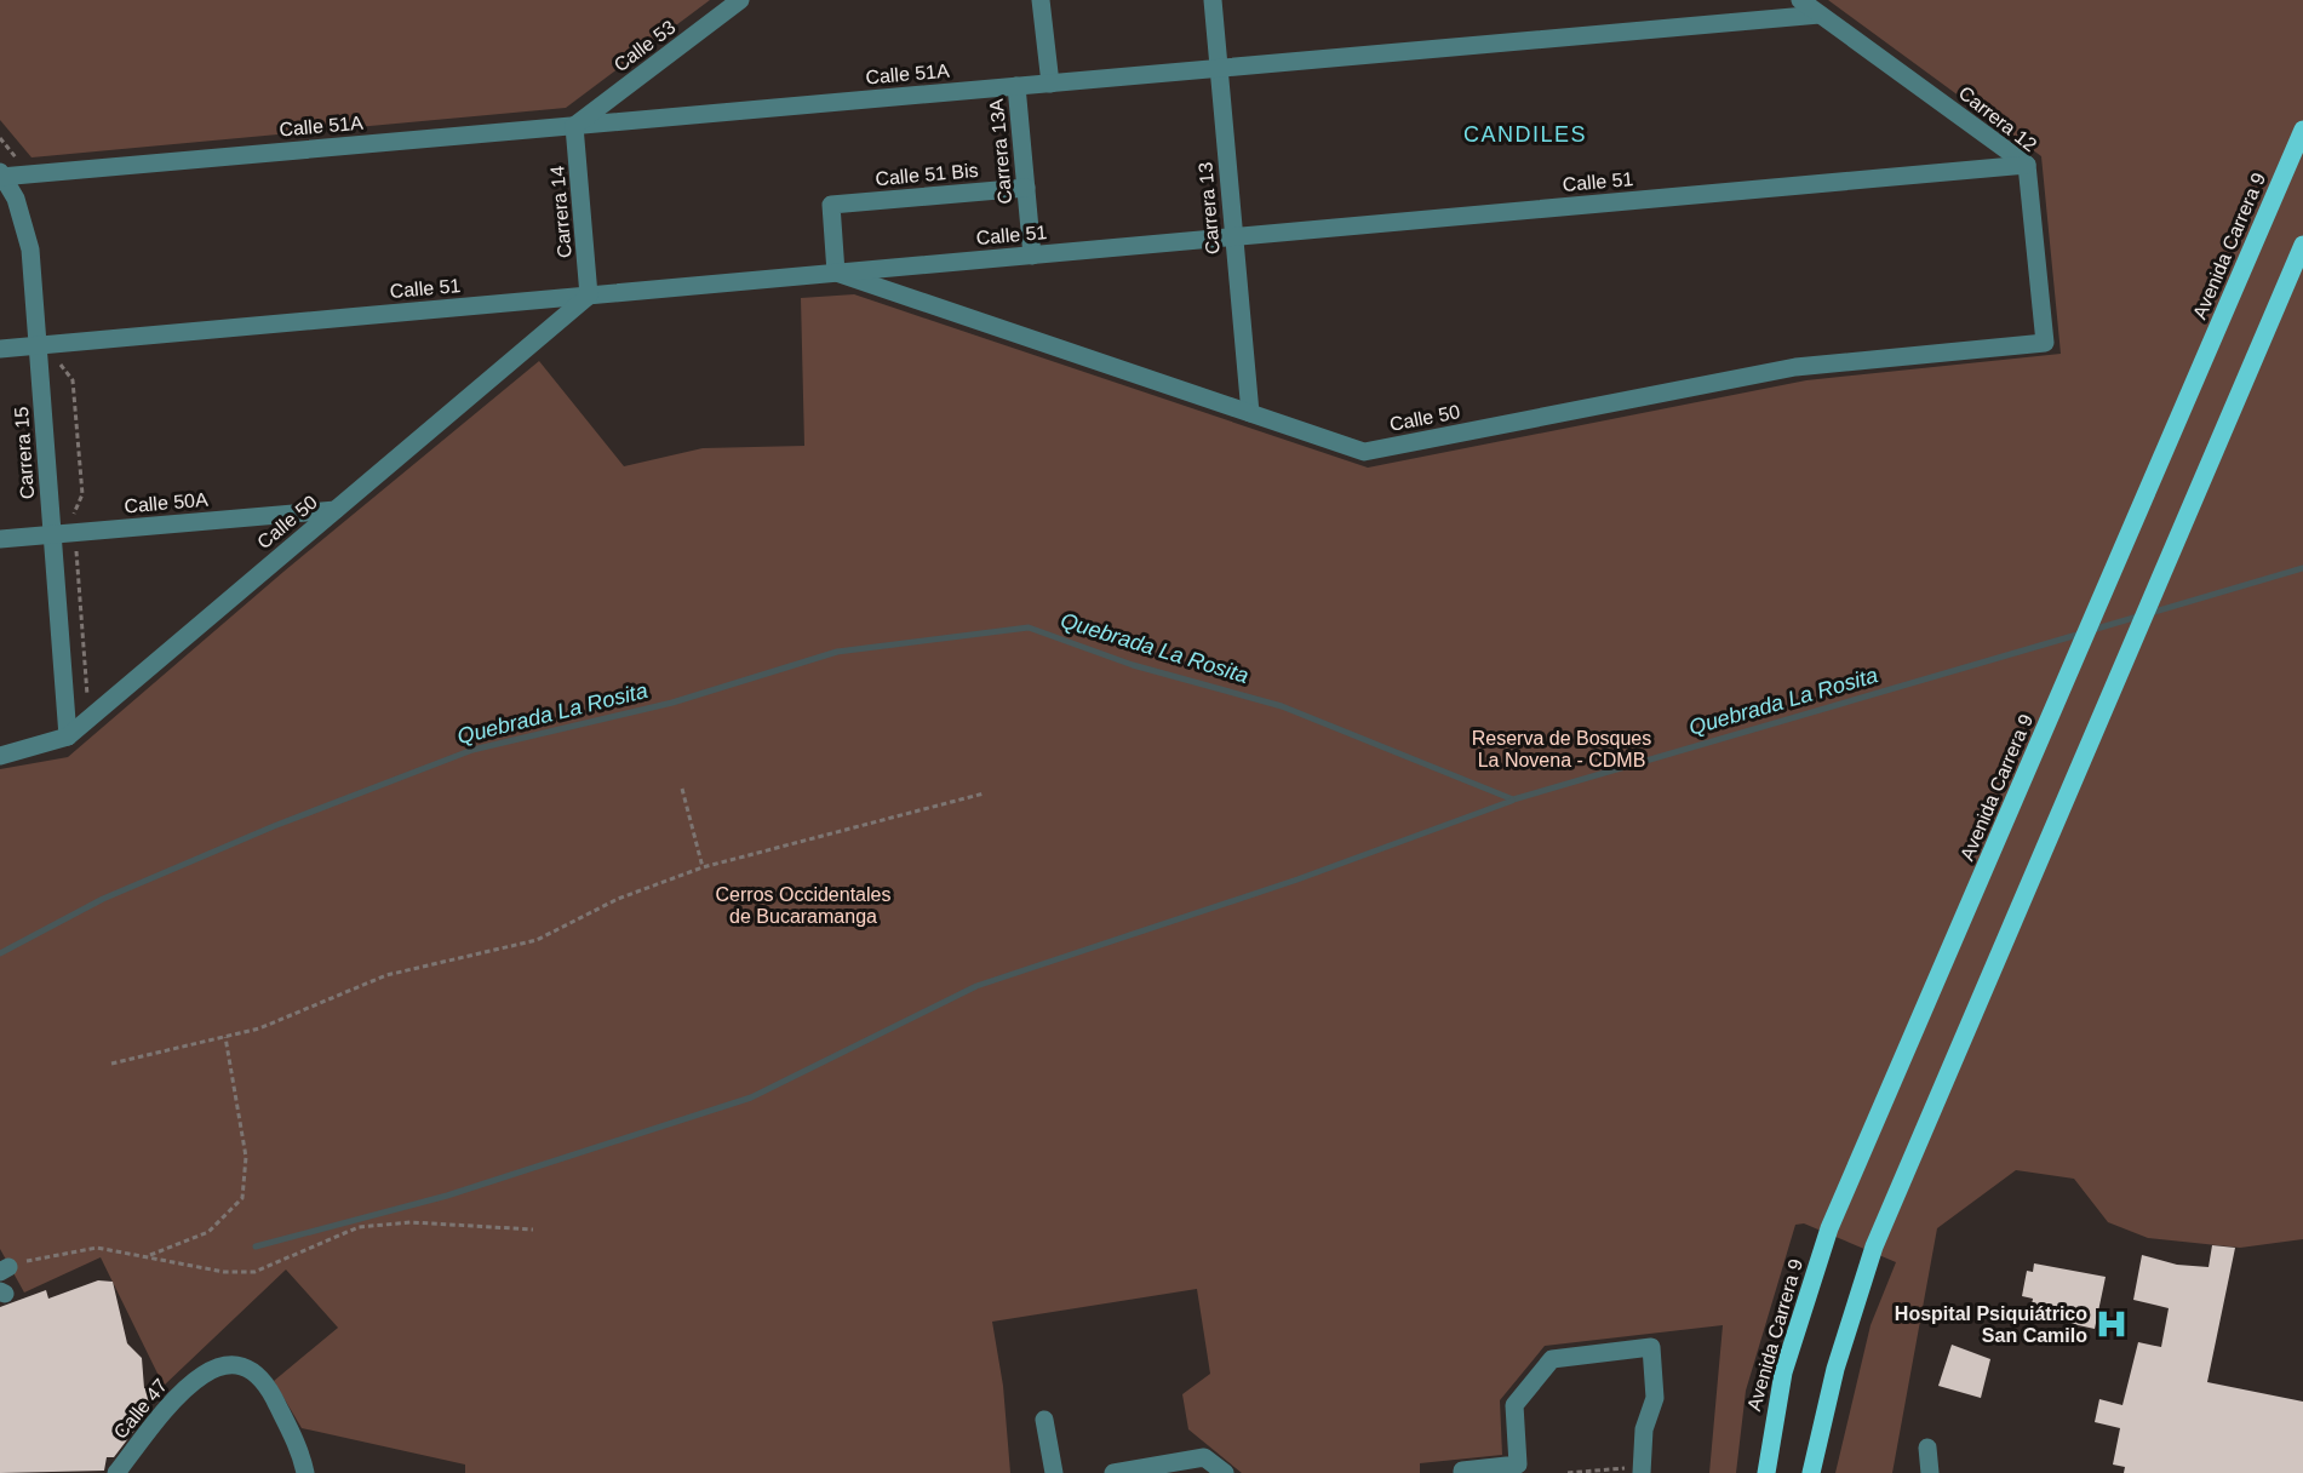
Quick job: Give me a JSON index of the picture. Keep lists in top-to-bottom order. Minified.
{"streets":{"main road":["Avenida Carrera 9"],"street":["Calle 53","Calle 51A","Carrera 12","Carrera 13A","Calle 51 Bis","Calle 51","Carrera 13","Carrera 14","Calle 50","Carrera 15","Calle 50A","Calle 47"]},"crossings":[["Calle 53","Calle 51A"],["Calle 53","Carrera 14"],["Calle 51A","Carrera 12"],["Calle 51A","Carrera 13A"],["Calle 51A","Carrera 13"],["Calle 51A","Carrera 14"],["Calle 51A","Carrera 15"],["Carrera 12","Calle 51"],["Carrera 12","Calle 50"],["Carrera 13A","Calle 51 Bis"],["Carrera 13A","Calle 51"],["Calle 51 Bis","Calle 51"],["Calle 51 Bis","Calle 50"],["Calle 51","Carrera 13"],["Calle 51","Carrera 14"],["Calle 51","Calle 50"],["Calle 51","Carrera 15"],["Carrera 13","Calle 50"],["Carrera 14","Calle 50"],["Calle 50","Carrera 15"],["Calle 50","Calle 50A"],["Carrera 15","Calle 50A"]],"districts":["CANDILES"],"water":["Quebrada La Rosita"],"parks":["Reserva de Bosques La Novena - CDMB","Cerros Occidentales de Bucaramanga"],"places":{"hospital":["Hospital Psiquiátrico San Camilo"]}}
